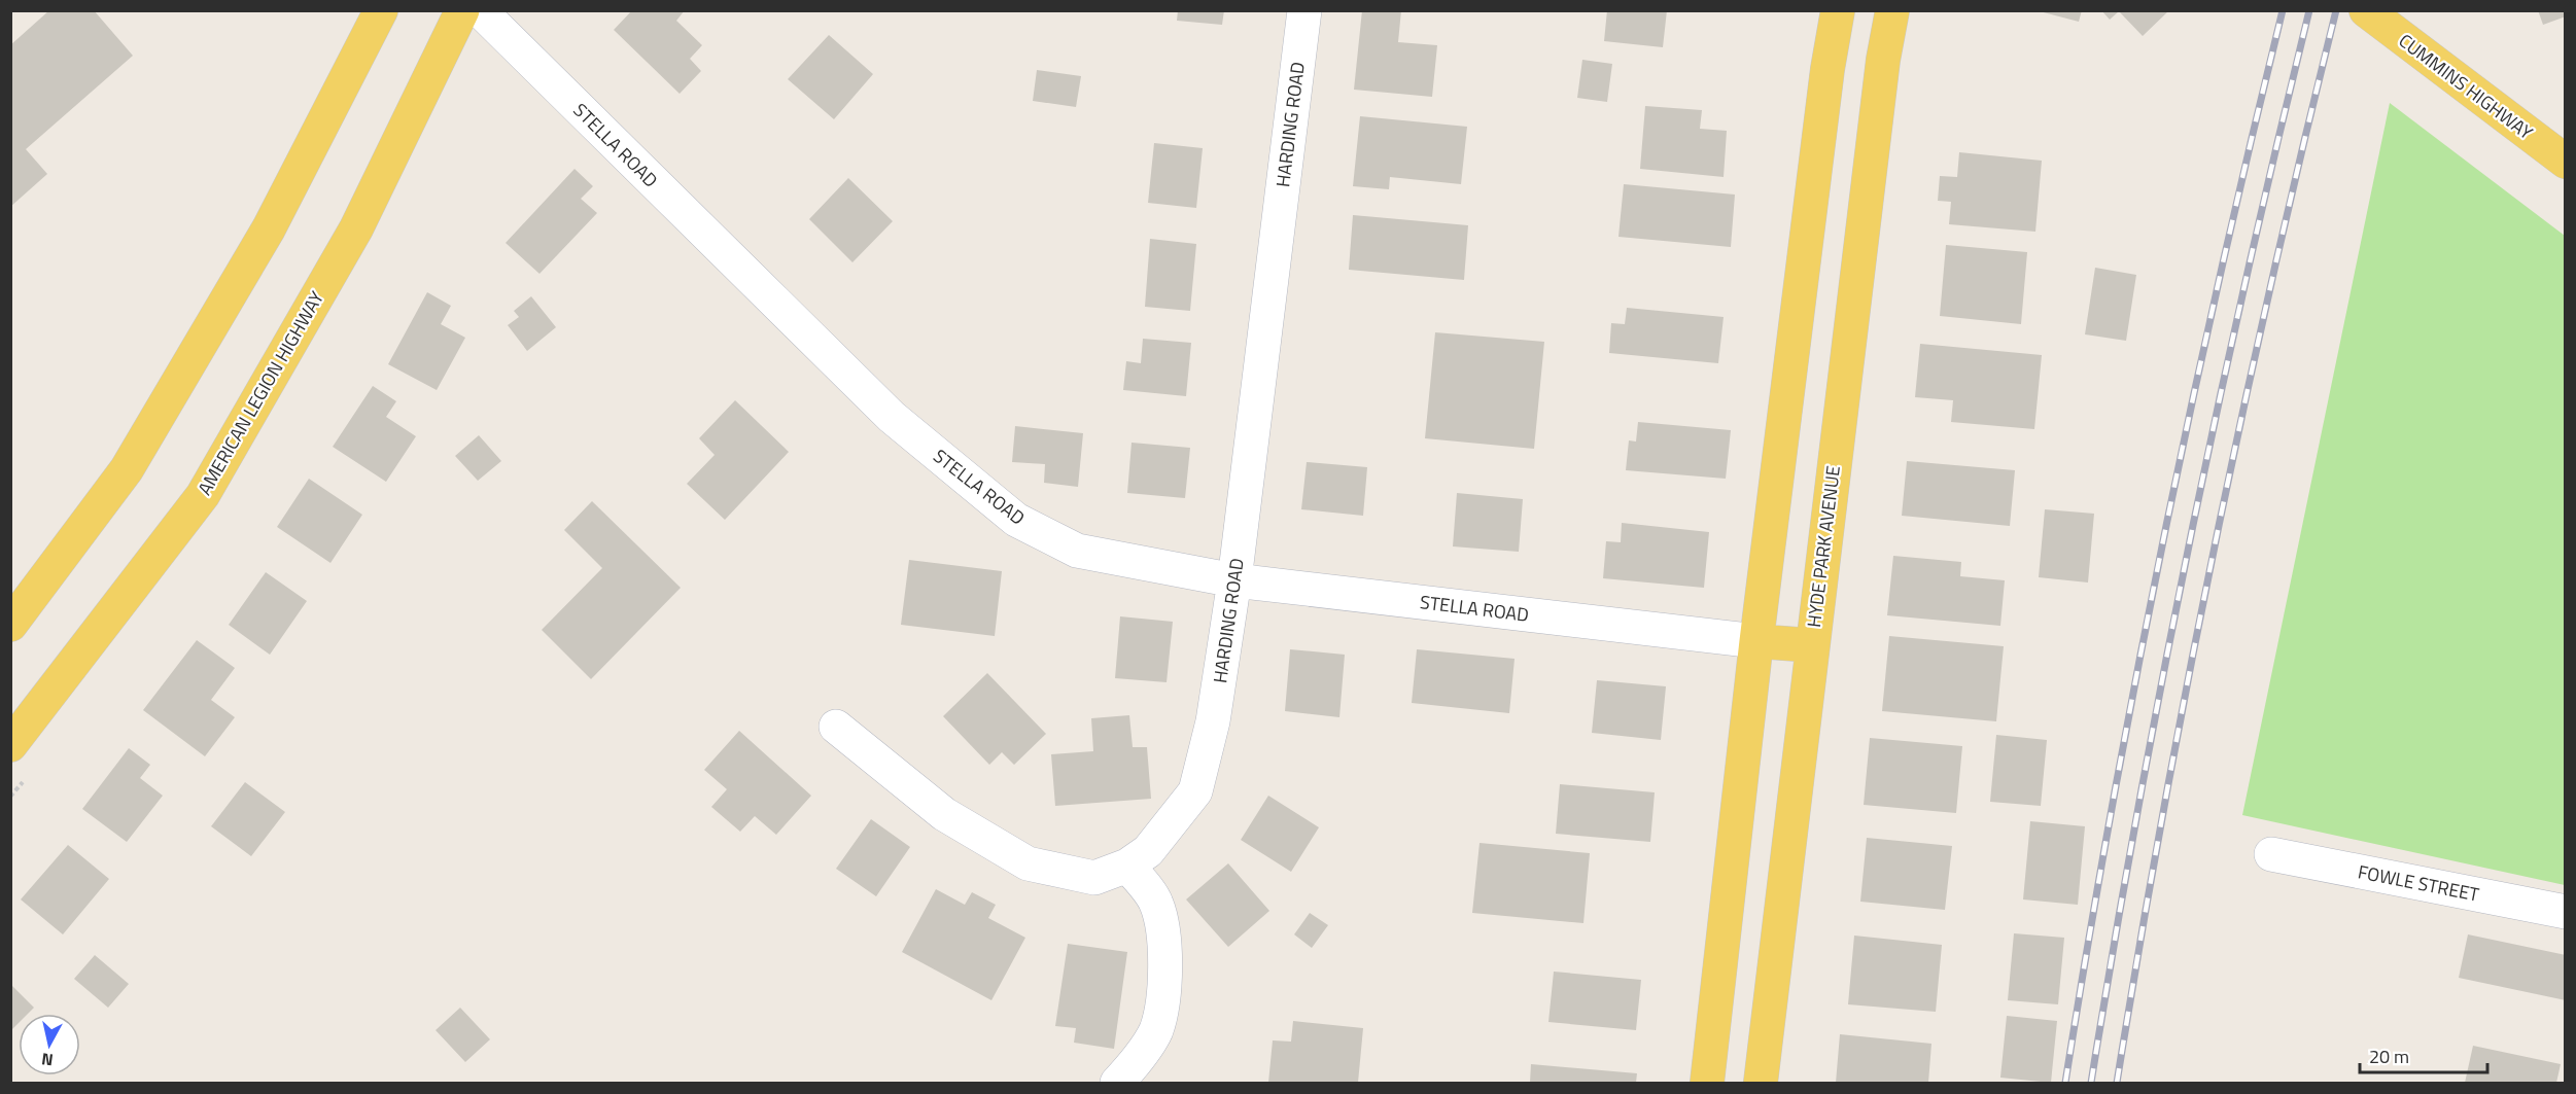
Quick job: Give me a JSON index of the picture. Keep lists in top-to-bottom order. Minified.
{"streets":{"main road":["CUMMINS HIGHWAY","AMERICAN LEGION HIGHWAY","HYDE PARK AVENUE"],"street":["HARDING ROAD","STELLA ROAD","FOWLE STREET"]},"crossings":[["HARDING ROAD","STELLA ROAD"]],"scale_bar":"20 m","north":"bottom"}
